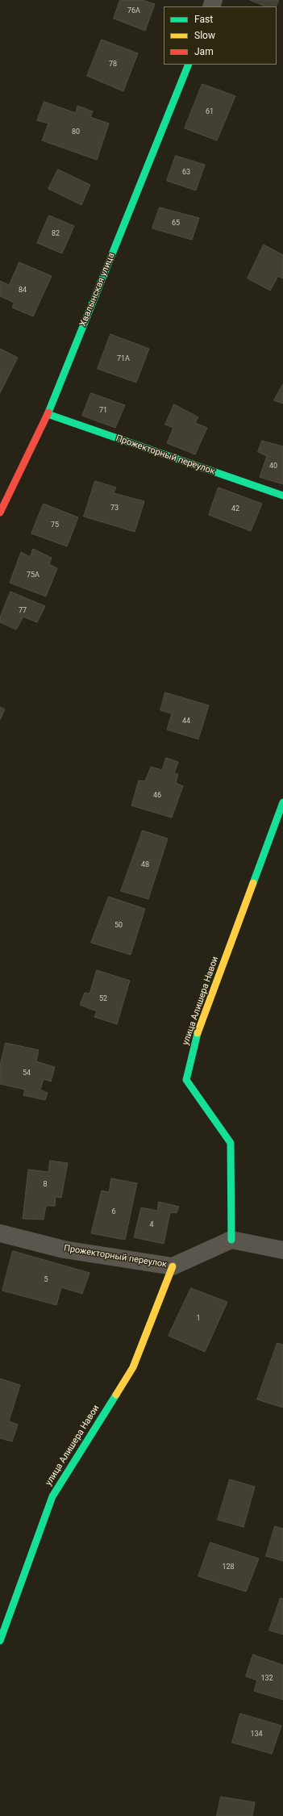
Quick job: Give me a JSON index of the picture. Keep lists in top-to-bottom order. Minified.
{"streets":{"street":["Хвалынская улица","Прожекторный переулок","улица Алишера Навои"]},"crossings":[["Хвалынская улица","Прожекторный переулок"],["Прожекторный переулок","улица Алишера Навои"]],"house_numbers":["76А","78","61","80","63","65","82","84","71А","71","40","73","42","75","75А","77","44","46","48","50","52","54","8","6","4","5","1","128","132","134"],"legend":["Fast","Slow","Jam"]}
